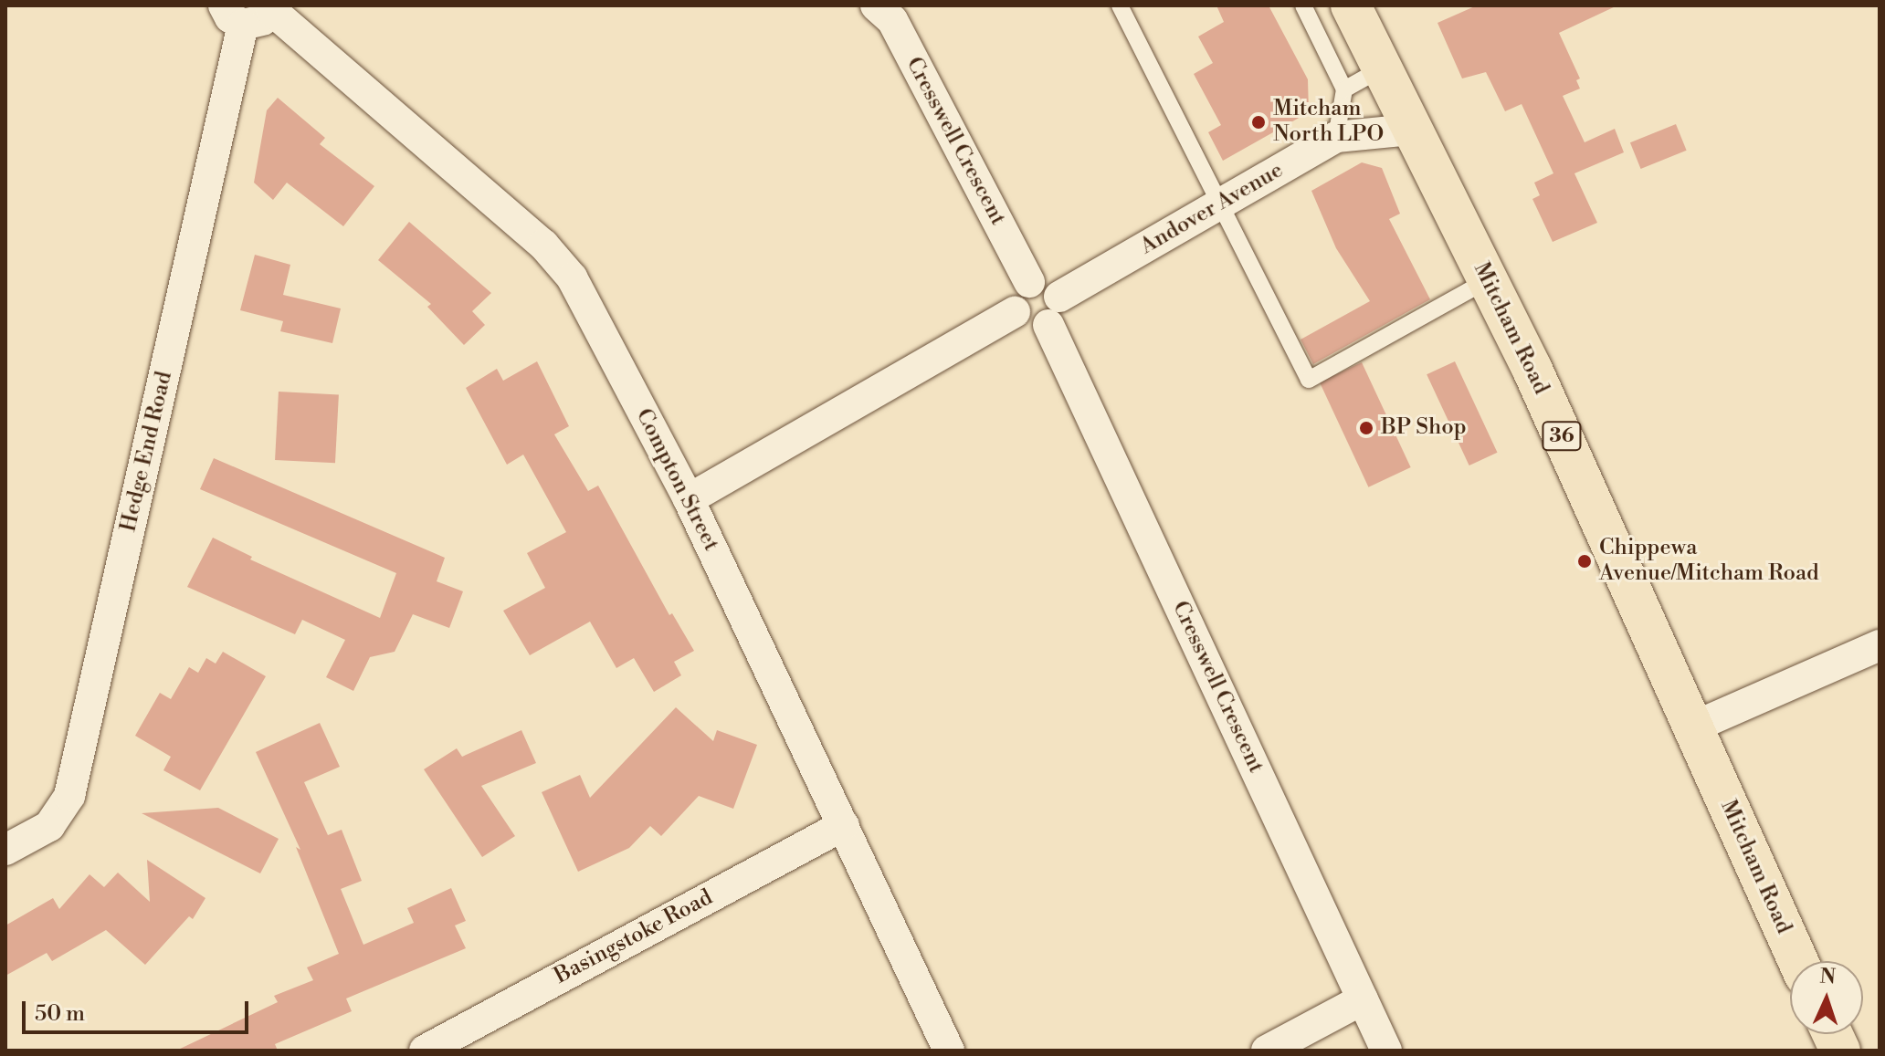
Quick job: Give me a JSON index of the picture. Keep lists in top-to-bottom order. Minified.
{"streets":{"main road":["Mitcham Road","36"],"street":["Cresswell Crescent","Andover Avenue","Hedge End Road","Compton Street","Basingstoke Road"]},"crossings":[["Cresswell Crescent","Andover Avenue"],["Andover Avenue","Mitcham Road"],["Compton Street","Basingstoke Road"]],"places":["Mitcham North LPO","BP Shop","Chippewa Avenue/Mitcham Road"],"scale_bar":"50 m","north":"top"}
